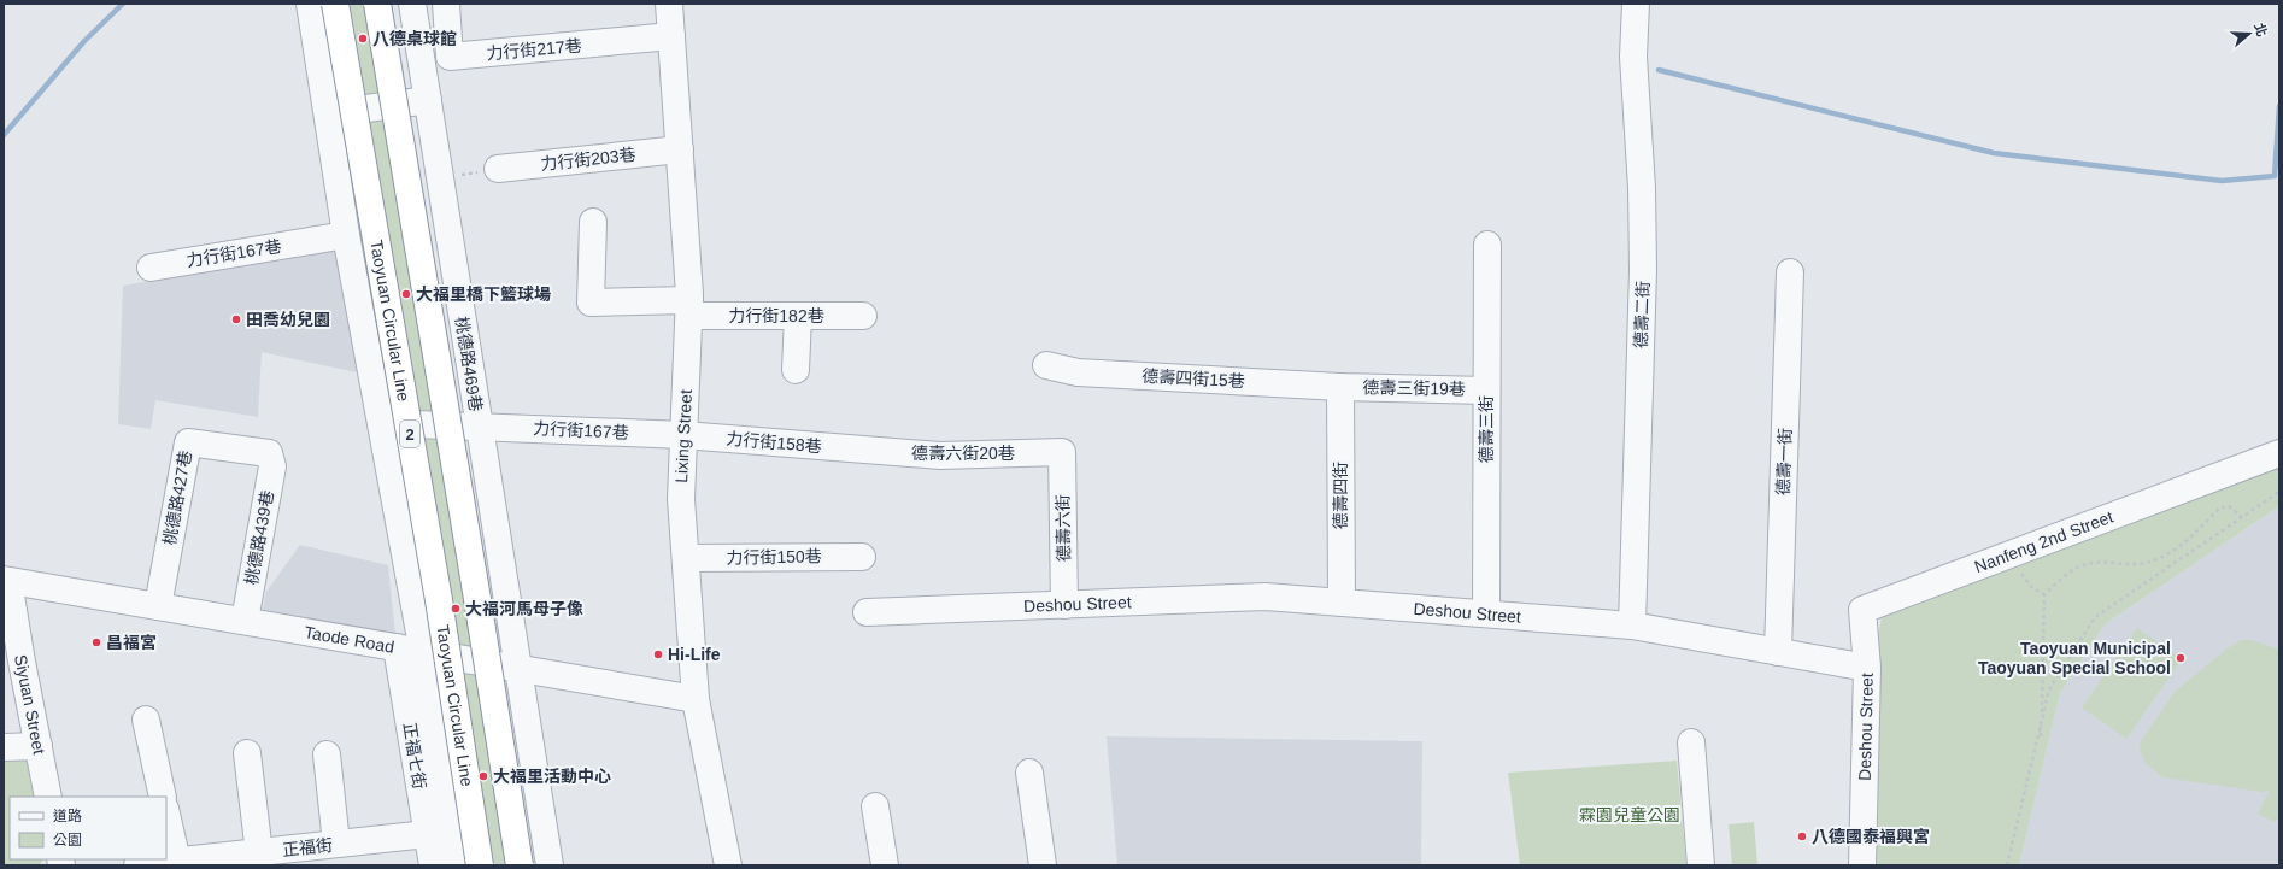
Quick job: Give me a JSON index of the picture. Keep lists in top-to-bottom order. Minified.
{"streets":{"highway":["Taoyuan Circular Line","2"],"street":["力行街217巷","力行街203巷","力行街167巷","德壽二街","力行街182巷","桃德路469巷","德壽四街15巷","德壽三街19巷","德壽三街","Lixing Street","力行街158巷","德壽六街20巷","德壽一街","德壽四街","桃德路427巷","德壽六街","桃德路439巷","Nanfeng 2nd Street","力行街150巷","Deshou Street","Taode Road","Siyuan Street","正福七街","正福街"]},"crossings":[["力行街217巷","Lixing Street"],["力行街203巷","Lixing Street"],["力行街167巷","桃德路469巷"],["力行街167巷","Lixing Street"],["力行街167巷","力行街158巷"],["德壽二街","Deshou Street"],["力行街182巷","Lixing Street"],["桃德路469巷","Taode Road"],["德壽四街15巷","德壽三街19巷"],["德壽四街15巷","德壽四街"],["德壽三街19巷","德壽三街"],["德壽三街19巷","德壽四街"],["德壽三街","Deshou Street"],["Lixing Street","力行街158巷"],["Lixing Street","力行街150巷"],["Lixing Street","Taode Road"],["力行街158巷","德壽六街20巷"],["德壽六街20巷","德壽六街"],["德壽一街","Deshou Street"],["德壽四街","Deshou Street"],["桃德路427巷","桃德路439巷"],["桃德路427巷","Taode Road"],["德壽六街","Deshou Street"],["桃德路439巷","Taode Road"],["Nanfeng 2nd Street","Deshou Street"],["Taode Road","Siyuan Street"],["Taode Road","正福七街"],["正福七街","正福街"]],"parks":["霖園兒童公園"],"places":["八德桌球館","大福里橋下籃球場","田喬幼兒園","大福河馬母子像","昌福宮","Hi-Life","Taoyuan Municipal Taoyuan Special School","大福里活動中心","八德國泰福興宮"],"legend":["道路","公園"],"north":"right"}
